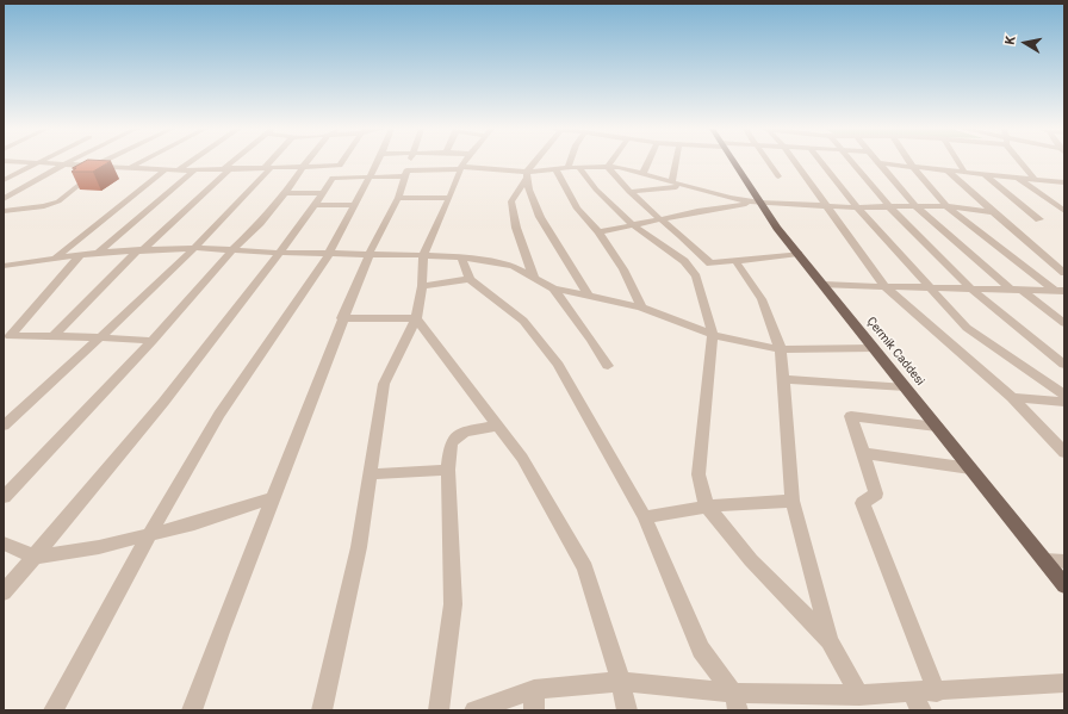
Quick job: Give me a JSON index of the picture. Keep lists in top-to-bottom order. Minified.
{"streets":{"main road":["Çermik Caddesi"]},"north":"left"}
